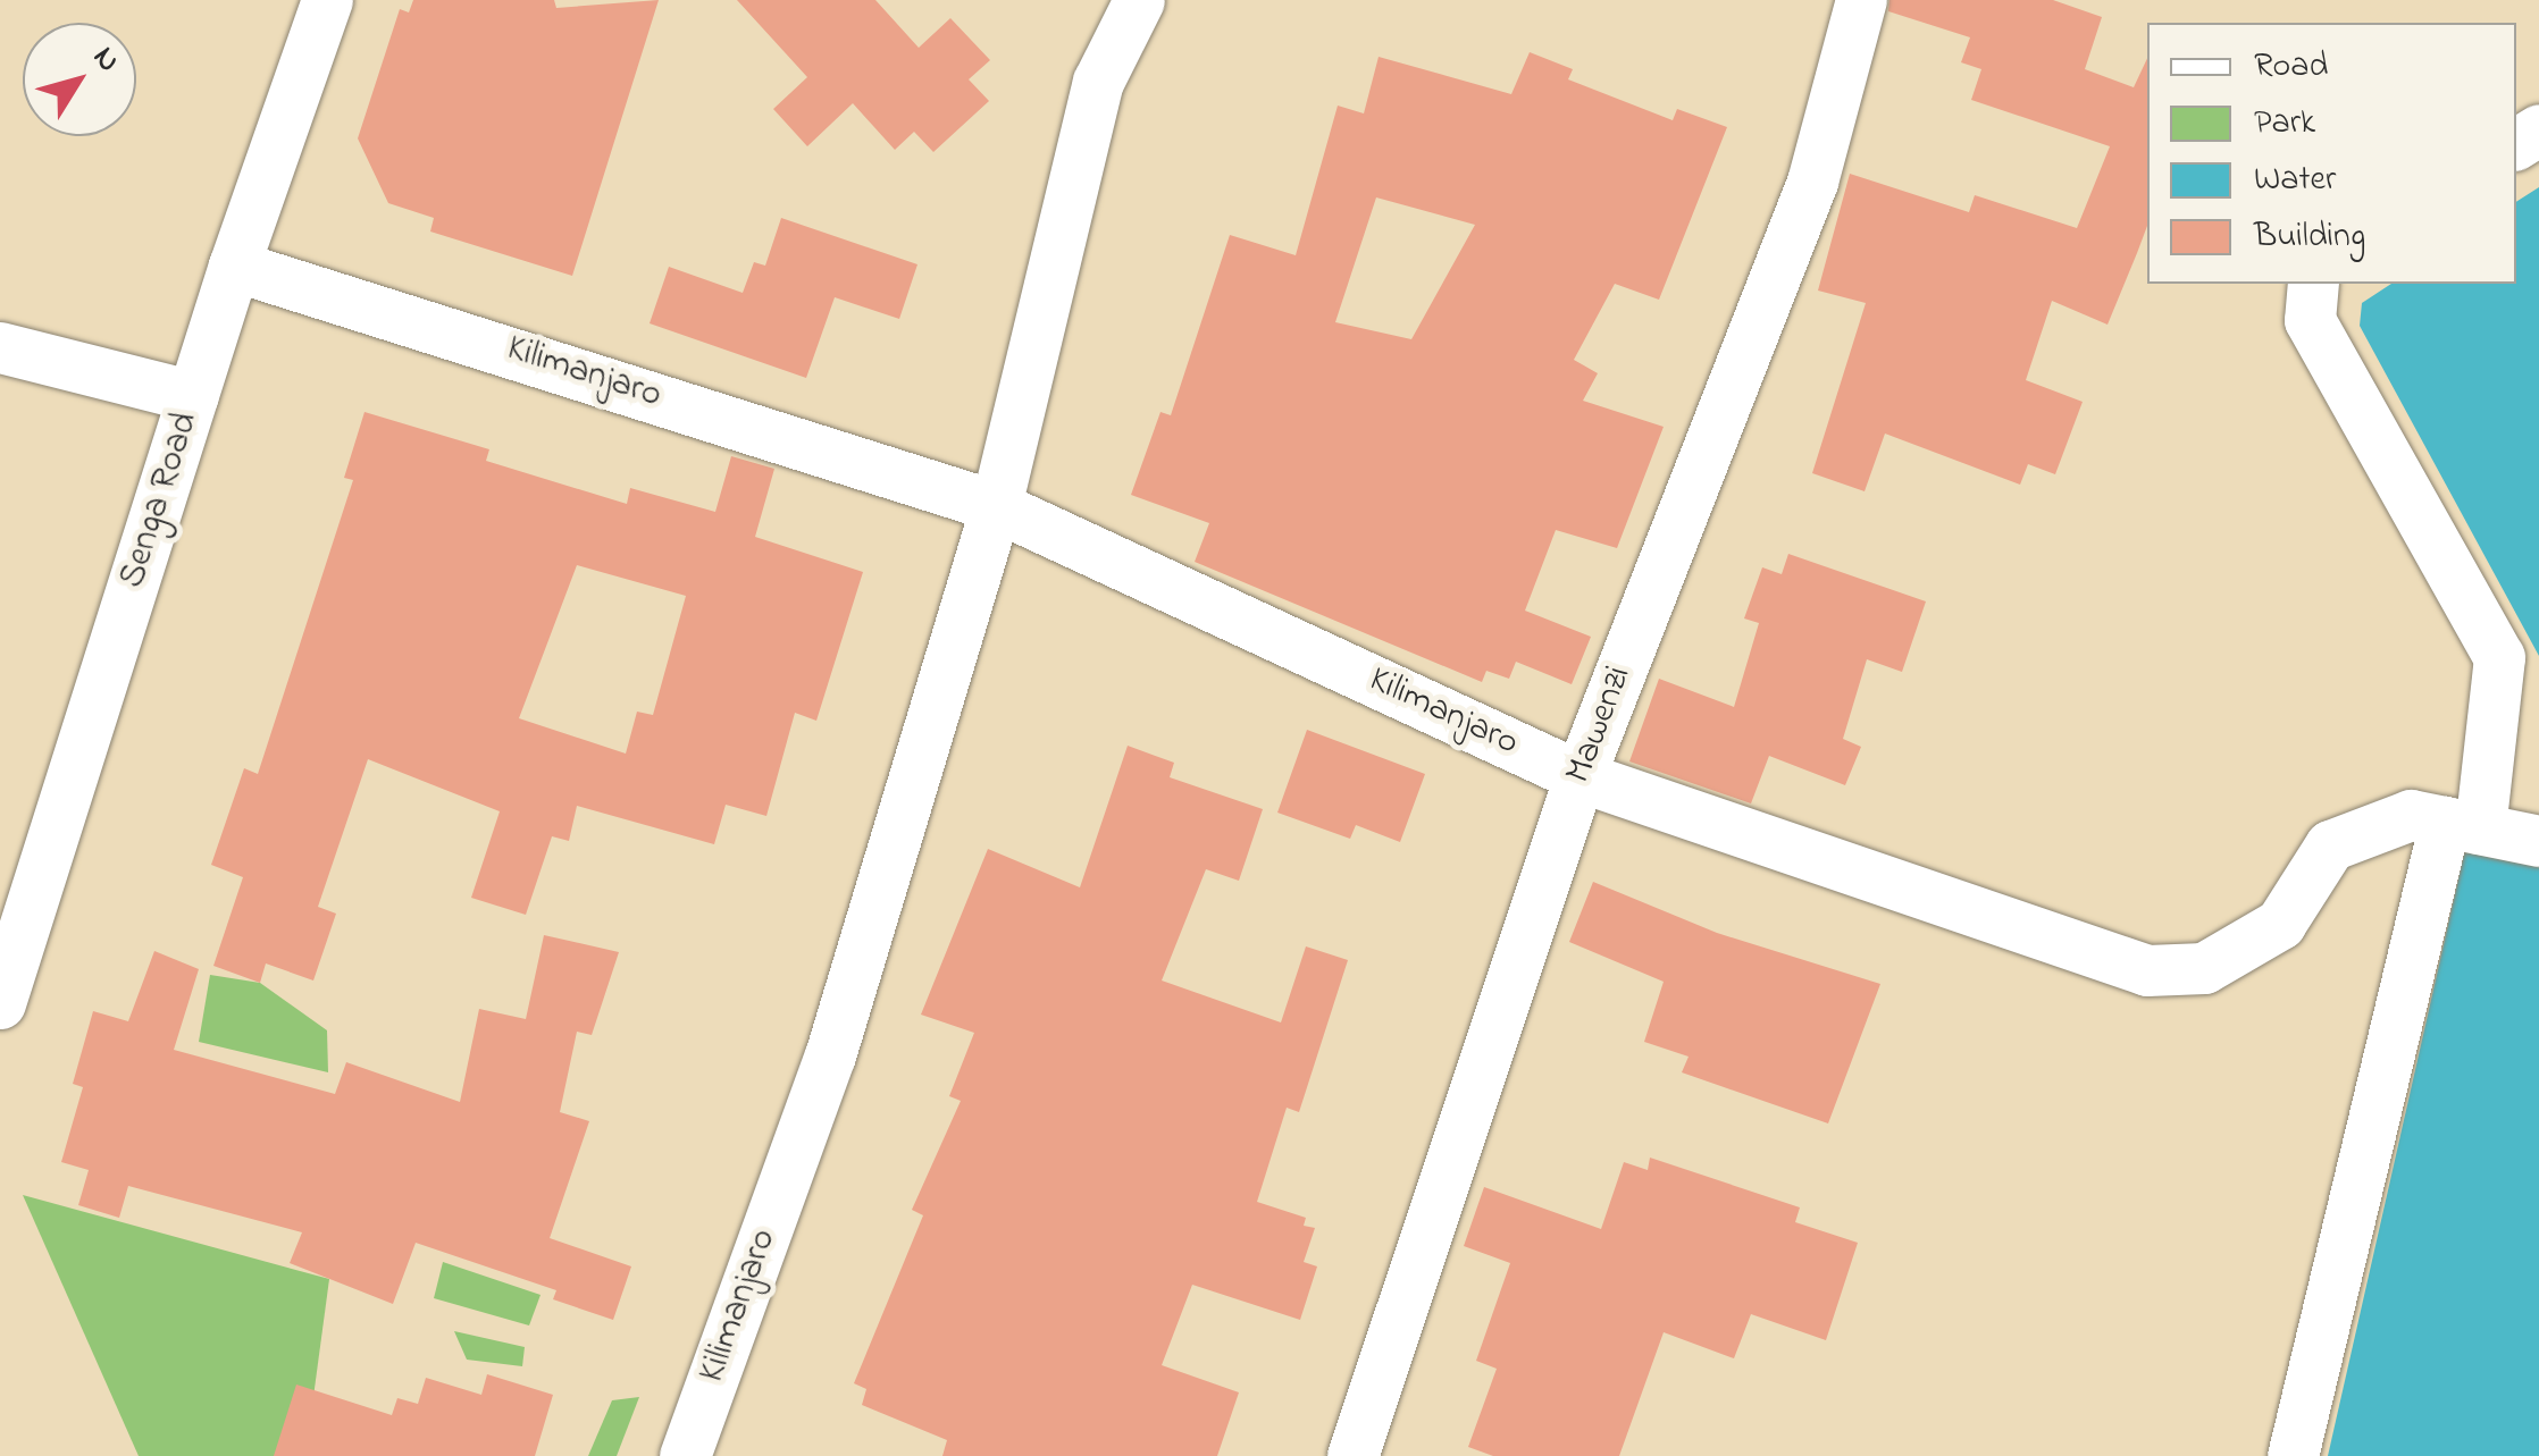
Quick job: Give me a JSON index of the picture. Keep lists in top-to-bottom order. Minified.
{"streets":{"street":["Kilimanjaro","Senga Road","Mawenzi"]},"crossings":[["Kilimanjaro","Senga Road"],["Kilimanjaro","Mawenzi"]],"legend":["Road","Park","Water","Building"],"north":"top right"}
